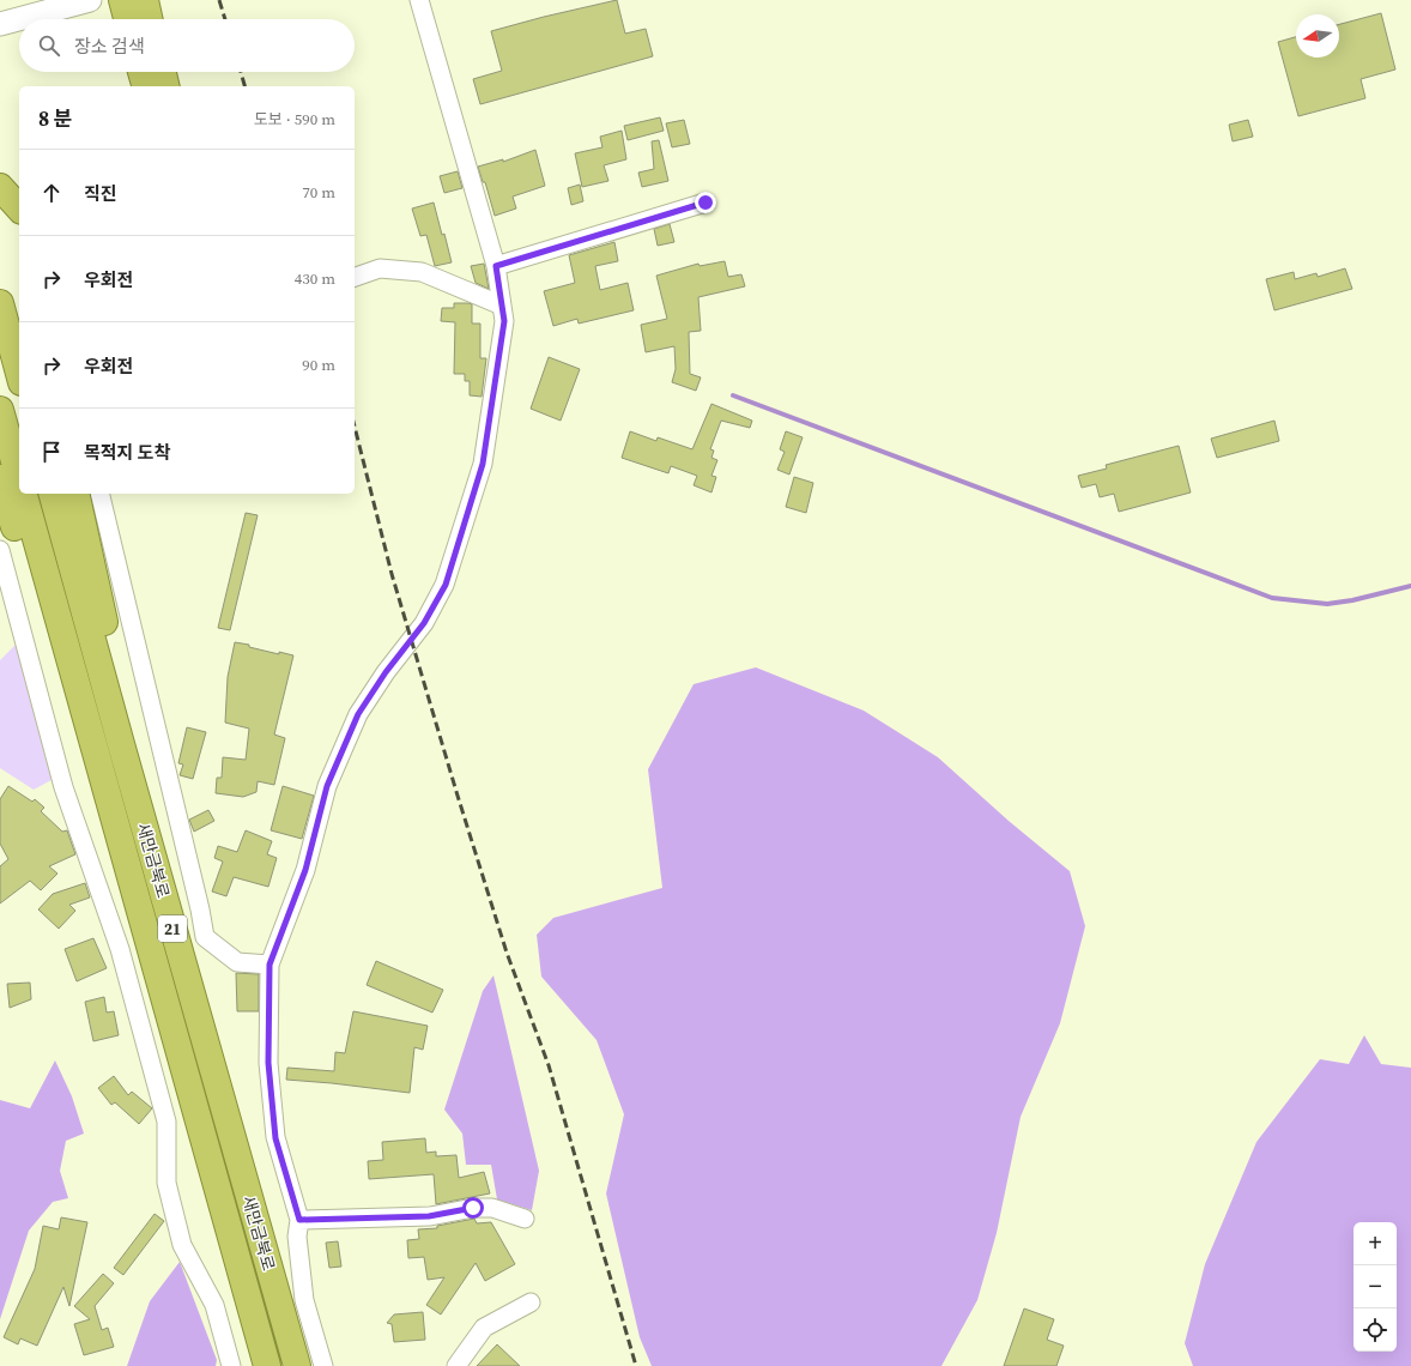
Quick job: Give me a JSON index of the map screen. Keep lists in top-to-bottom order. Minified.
{"streets":{"highway":["새만금북로","21"]},"north":"left","page":{"search":"장소 검색","heading":["8 분","도보 · 590 m"],"list":[["직진","70 m"],["우회전","430 m"],["우회전","90 m"],"목적지 도착"],"map_buttons":["+","−"]}}
